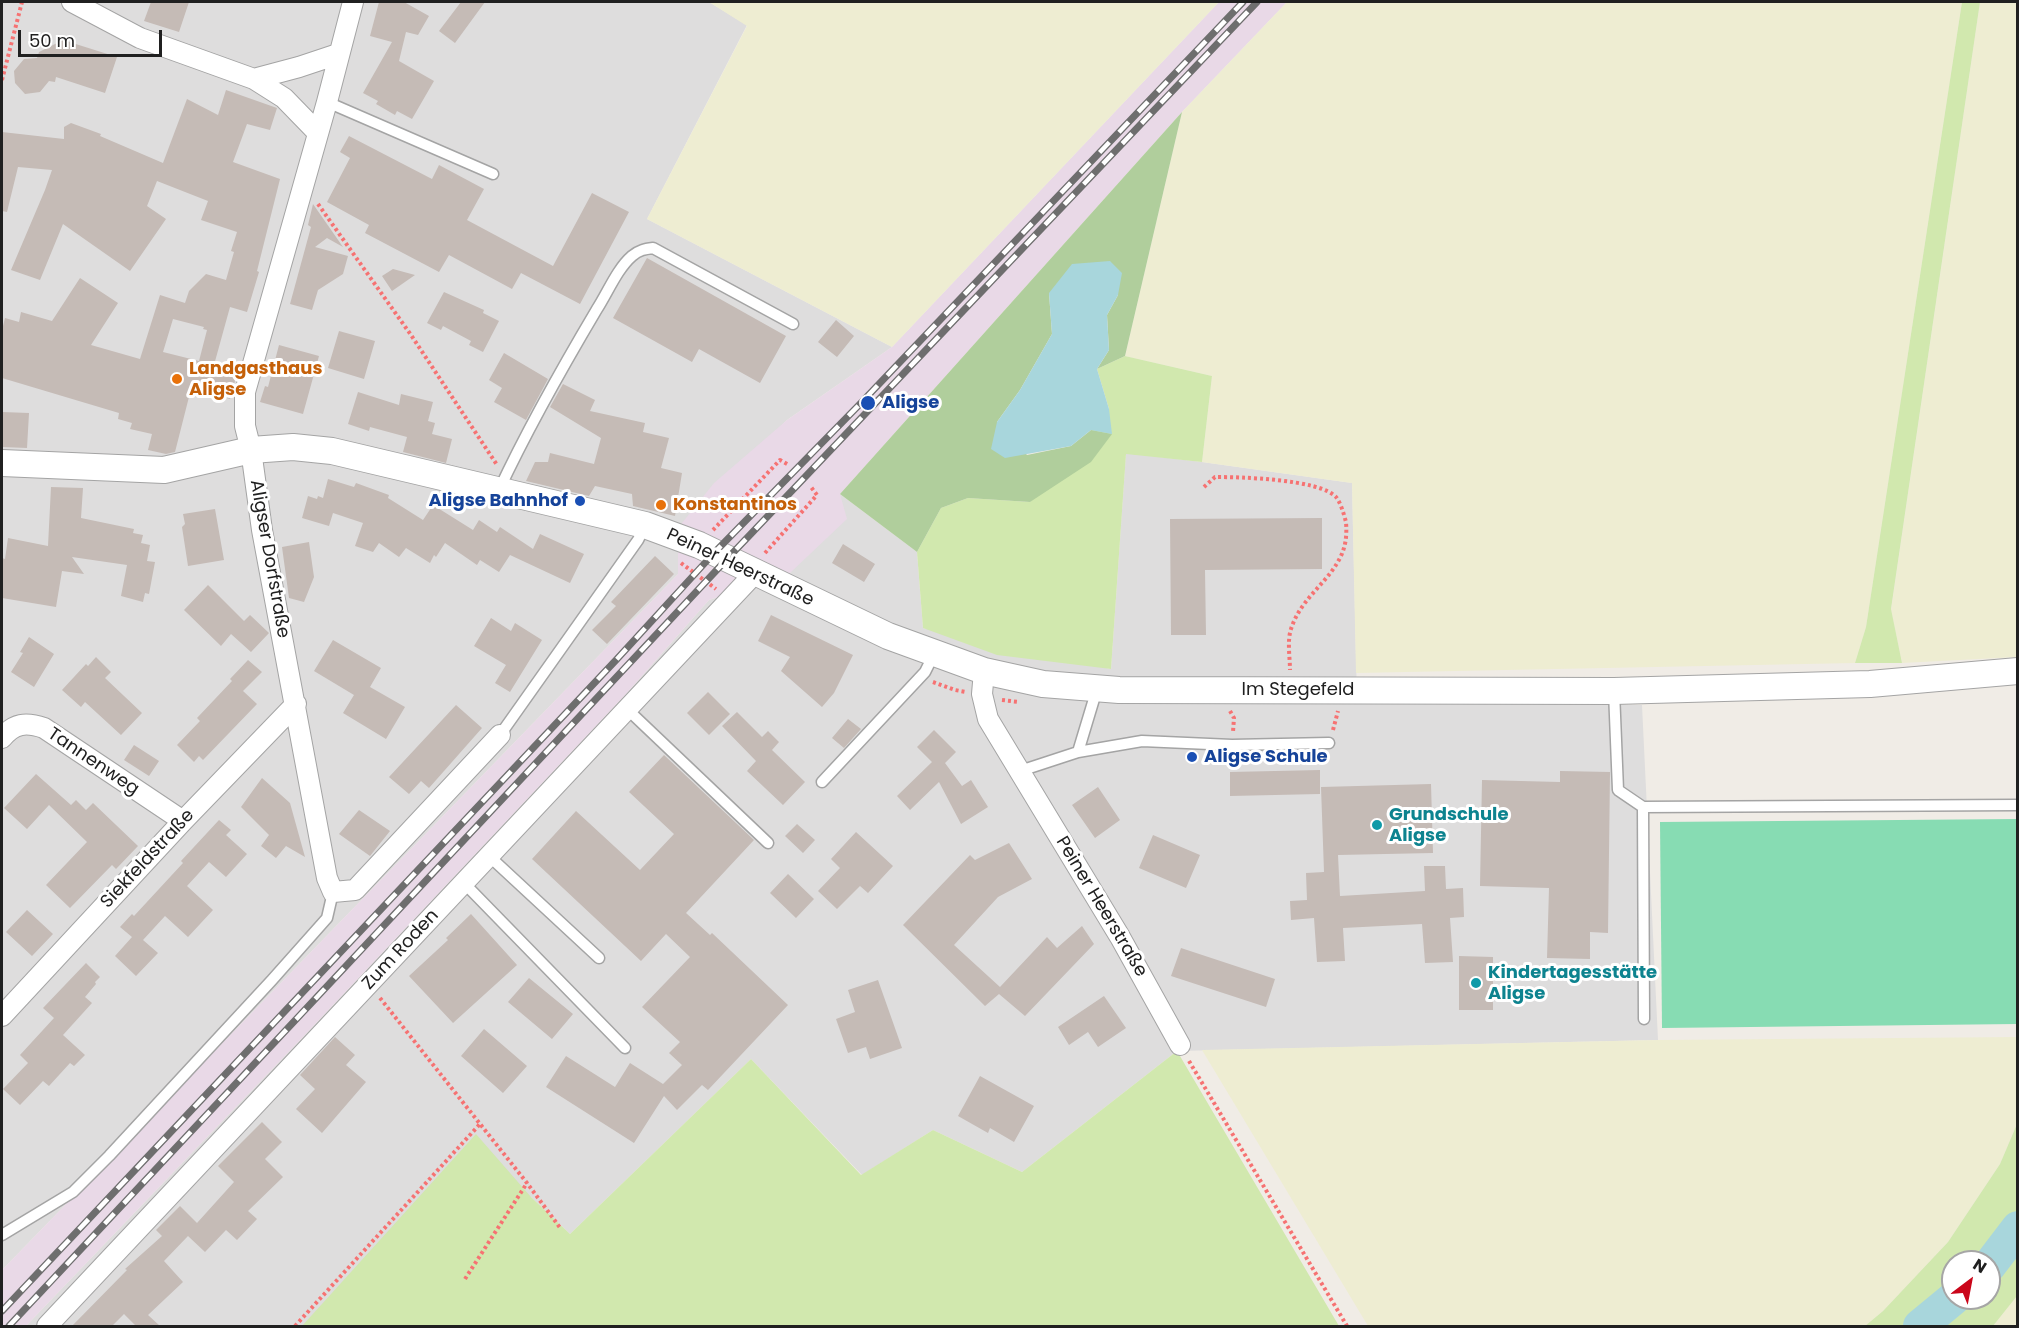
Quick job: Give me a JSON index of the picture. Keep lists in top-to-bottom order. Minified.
{"streets":{"street":["Aligser Dorfstraße","Peiner Heerstraße","Im Stegefeld","Tannenweg","Siekfeldstraße","Zum Roden"]},"crossings":[["Aligser Dorfstraße","Peiner Heerstraße"],["Aligser Dorfstraße","Siekfeldstraße"],["Peiner Heerstraße","Im Stegefeld"],["Peiner Heerstraße","Zum Roden"],["Tannenweg","Siekfeldstraße"]],"places":["Landgasthaus Aligse","Aligse","Aligse Bahnhof","Konstantinos","Aligse Schule","Grundschule Aligse","Kindertagesstätte Aligse"],"scale_bar":"50 m","north":"top right"}
